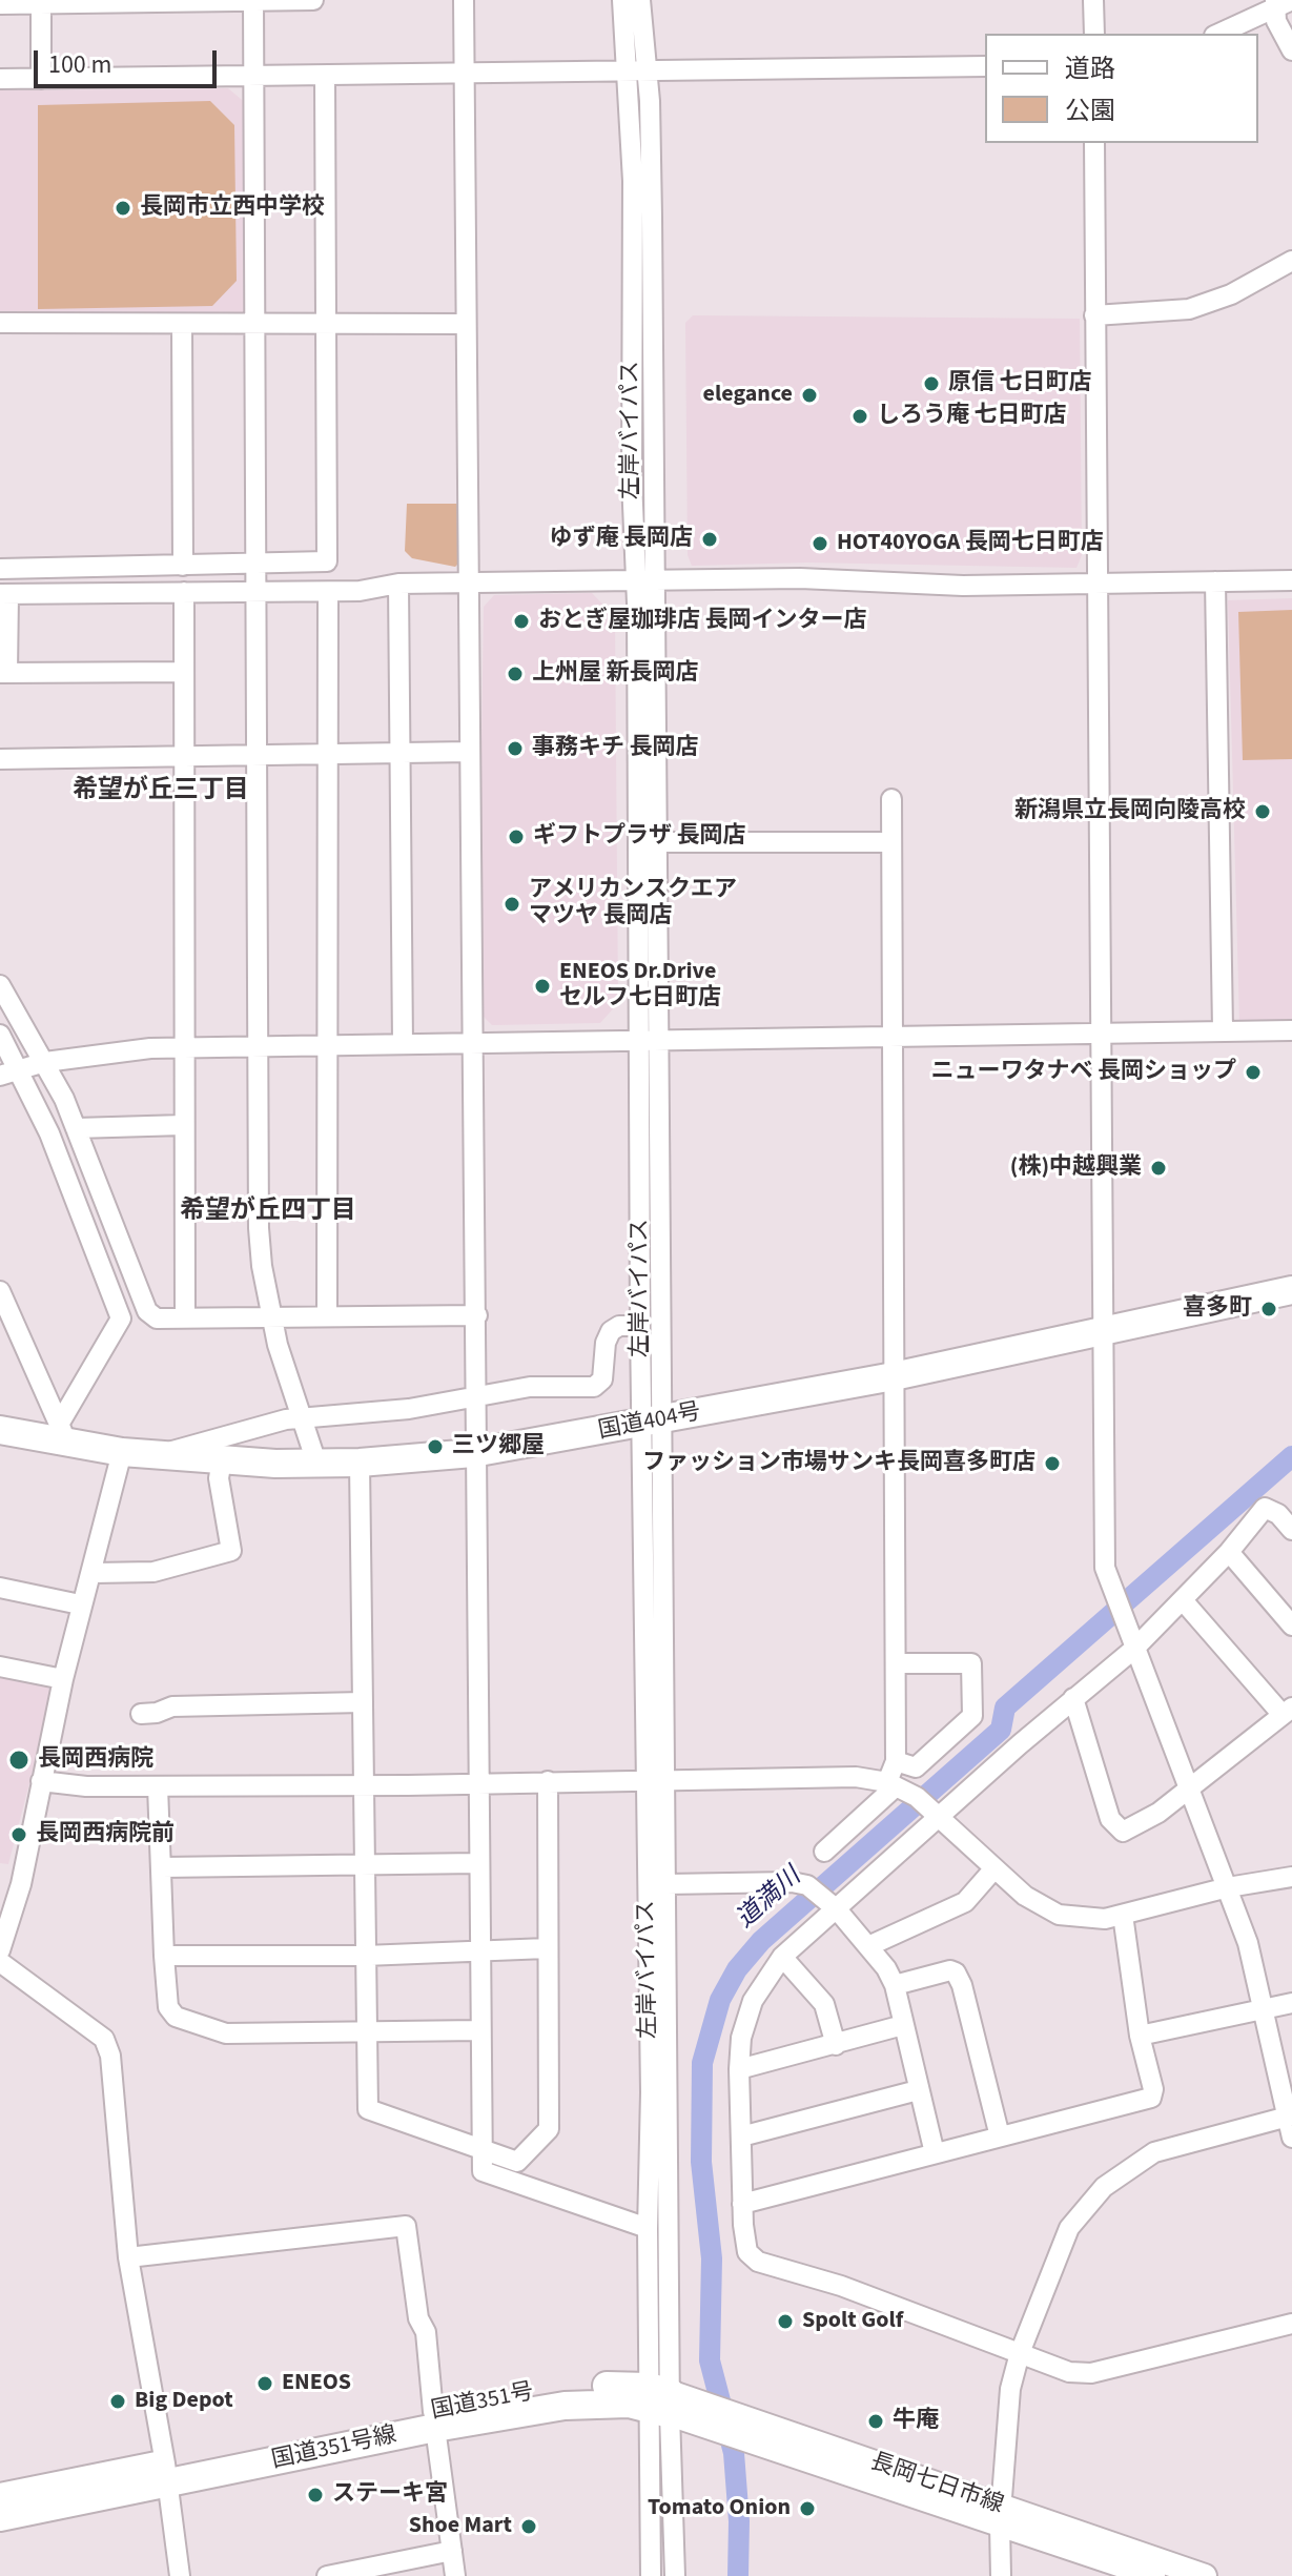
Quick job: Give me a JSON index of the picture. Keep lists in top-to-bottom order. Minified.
{"streets":{"highway":["国道404号","国道351号"],"main road":["長岡七日市線"],"street":["左岸バイパス"]},"crossings":[["左岸バイパス","国道404号"],["左岸バイパス","国道351号"],["左岸バイパス","長岡七日市線"],["国道351号","長岡七日市線"]],"districts":["希望が丘三丁目","希望が丘四丁目"],"water":["道満川"],"places":["長岡市立西中学校","原信 七日町店","elegance","しろう庵 七日町店","ゆず庵 長岡店","HOT40YOGA 長岡七日町店","おとぎ屋珈琲店 長岡インター店","上州屋 新長岡店","事務キチ 長岡店","新潟県立長岡向陵高校","ギフトプラザ 長岡店","アメリカンスクエア マツヤ 長岡店","ENEOS Dr.Drive セルフ七日町店","ニューワタナベ 長岡ショップ","(株)中越興業","喜多町","三ツ郷屋","ファッション市場サンキ長岡喜多町店","長岡西病院","長岡西病院前","Spolt Golf","ENEOS","Big Depot","牛庵","ステーキ宮","Tomato Onion","Shoe Mart"],"legend":["道路","公園"],"scale_bar":"100 m"}
